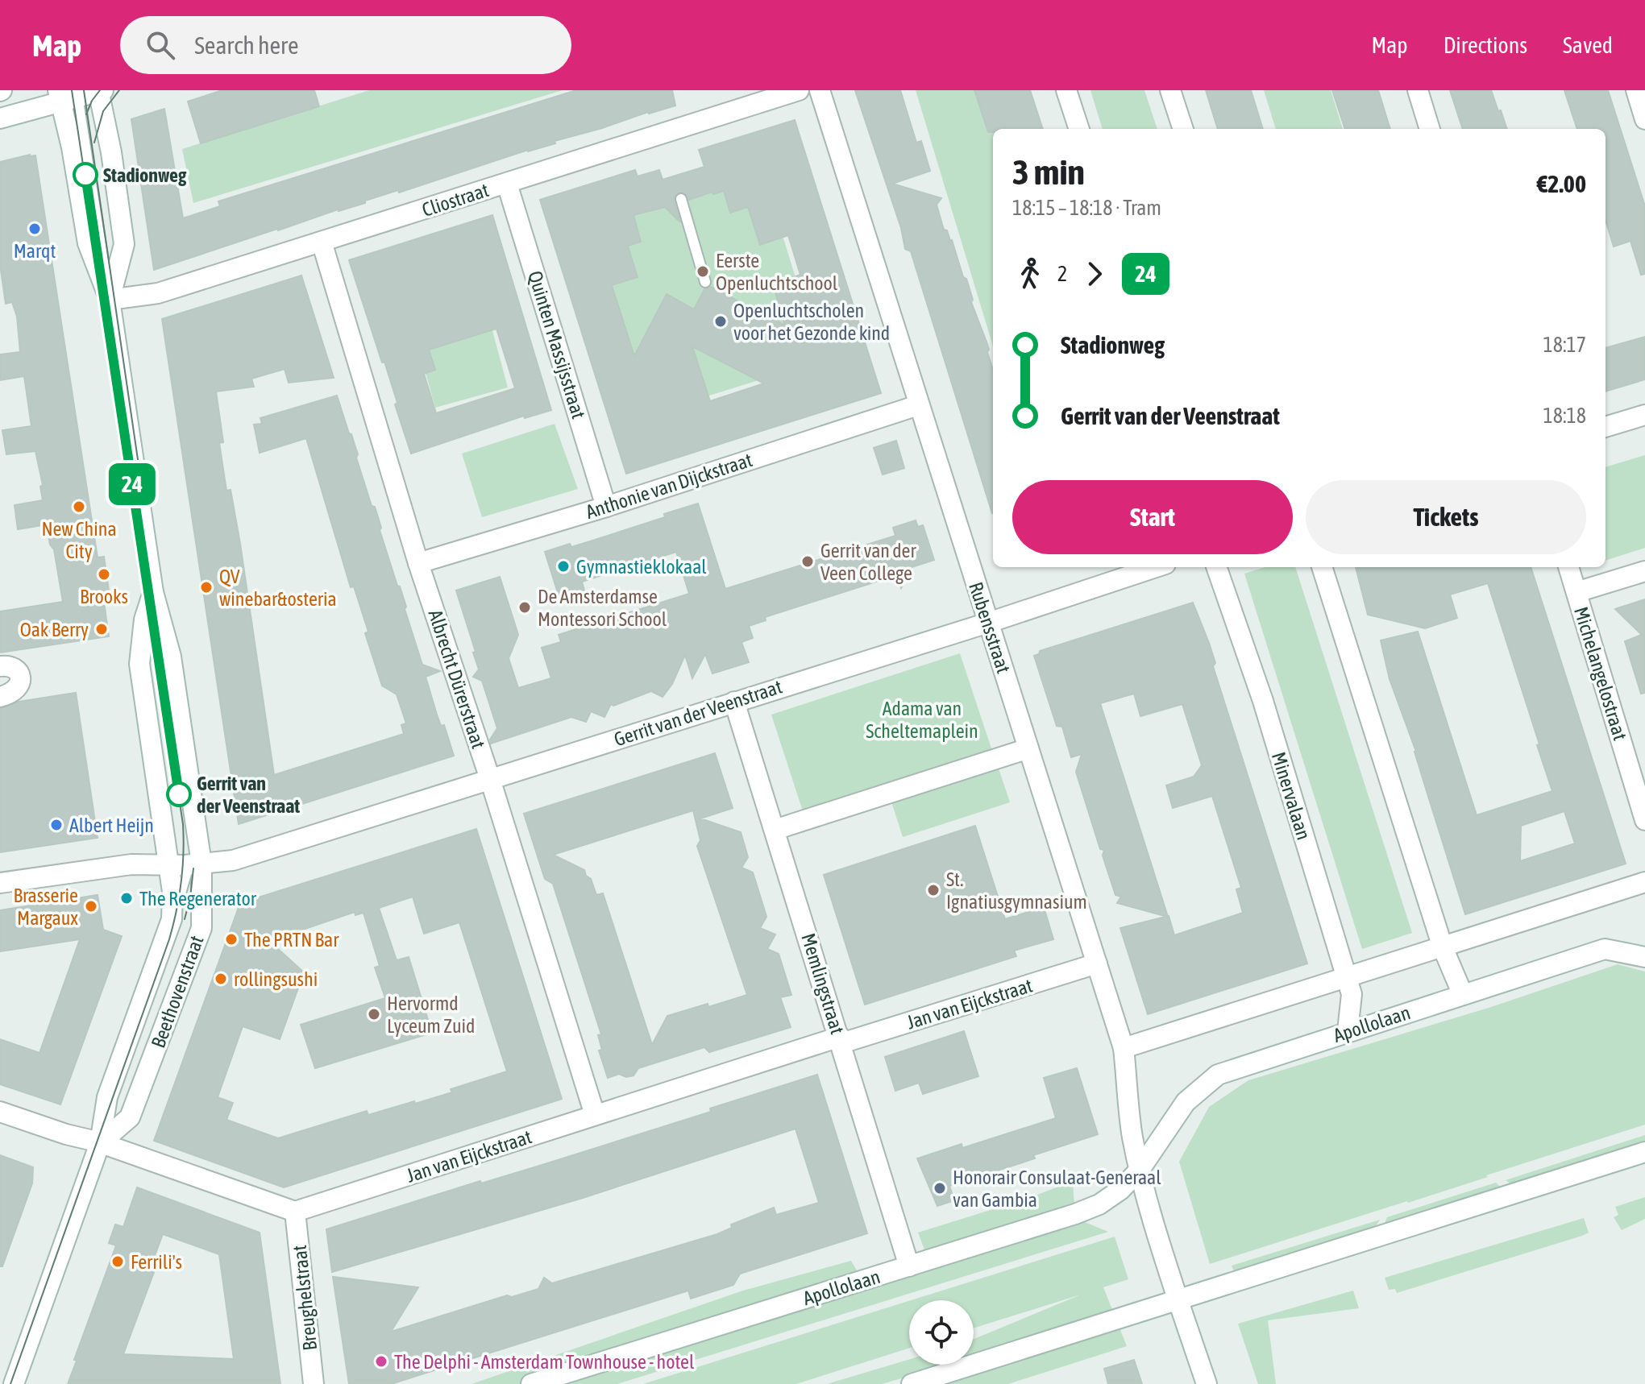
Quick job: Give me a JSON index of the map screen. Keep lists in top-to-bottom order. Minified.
{"streets":{"street":["Cliostraat","Quinten Massijsstraat","Anthonie van Dijckstraat","Rubensstraat","Michelangelostraat","Albrecht Dürerstraat","Gerrit van der Veenstraat","Minervalaan","Memlingstraat","Beethovenstraat","Jan van Eijckstraat","Apollolaan","Breughelstraat"]},"crossings":[["Cliostraat","Quinten Massijsstraat"],["Cliostraat","Albrecht Dürerstraat"],["Cliostraat","Beethovenstraat"],["Quinten Massijsstraat","Anthonie van Dijckstraat"],["Anthonie van Dijckstraat","Rubensstraat"],["Anthonie van Dijckstraat","Albrecht Dürerstraat"],["Rubensstraat","Gerrit van der Veenstraat"],["Rubensstraat","Jan van Eijckstraat"],["Rubensstraat","Apollolaan"],["Albrecht Dürerstraat","Gerrit van der Veenstraat"],["Albrecht Dürerstraat","Jan van Eijckstraat"],["Gerrit van der Veenstraat","Memlingstraat"],["Gerrit van der Veenstraat","Beethovenstraat"],["Minervalaan","Apollolaan"],["Memlingstraat","Jan van Eijckstraat"],["Memlingstraat","Apollolaan"],["Jan van Eijckstraat","Breughelstraat"]],"parks":["Adama van Scheltemaplein"],"places":["Stadionweg","Marqt","Eerste Openluchtschool","Openluchtscholen voor het Gezonde kind","New China City","Gerrit van der Veen College","Gymnastieklokaal","Brooks","QV winebar&osteria","De Amsterdamse Montessori School","Oak Berry","Gerrit van der Veenstraat","Albert Heijn","St. Ignatiusgymnasium","The Regenerator","Brasserie Margaux","The PRTN Bar","rollingsushi","Hervormd Lyceum Zuid","Honorair Consulaat-Generaal van Gambia","Ferrili's","The Delphi - Amsterdam Townhouse - hotel"],"lines":["tram line 24"],"page":{"header":"Map","search":"Search here","nav":["Map","Directions","Saved"],"on_map":"24","heading":["3 min","18:15 – 18:18 · Tram","€2.00"],"legs":["2","24"],"list":[{"name":"Stadionweg","value":"18:17"},{"name":"Gerrit van der Veenstraat","value":"18:18"}],"buttons":["Start","Tickets"]}}
